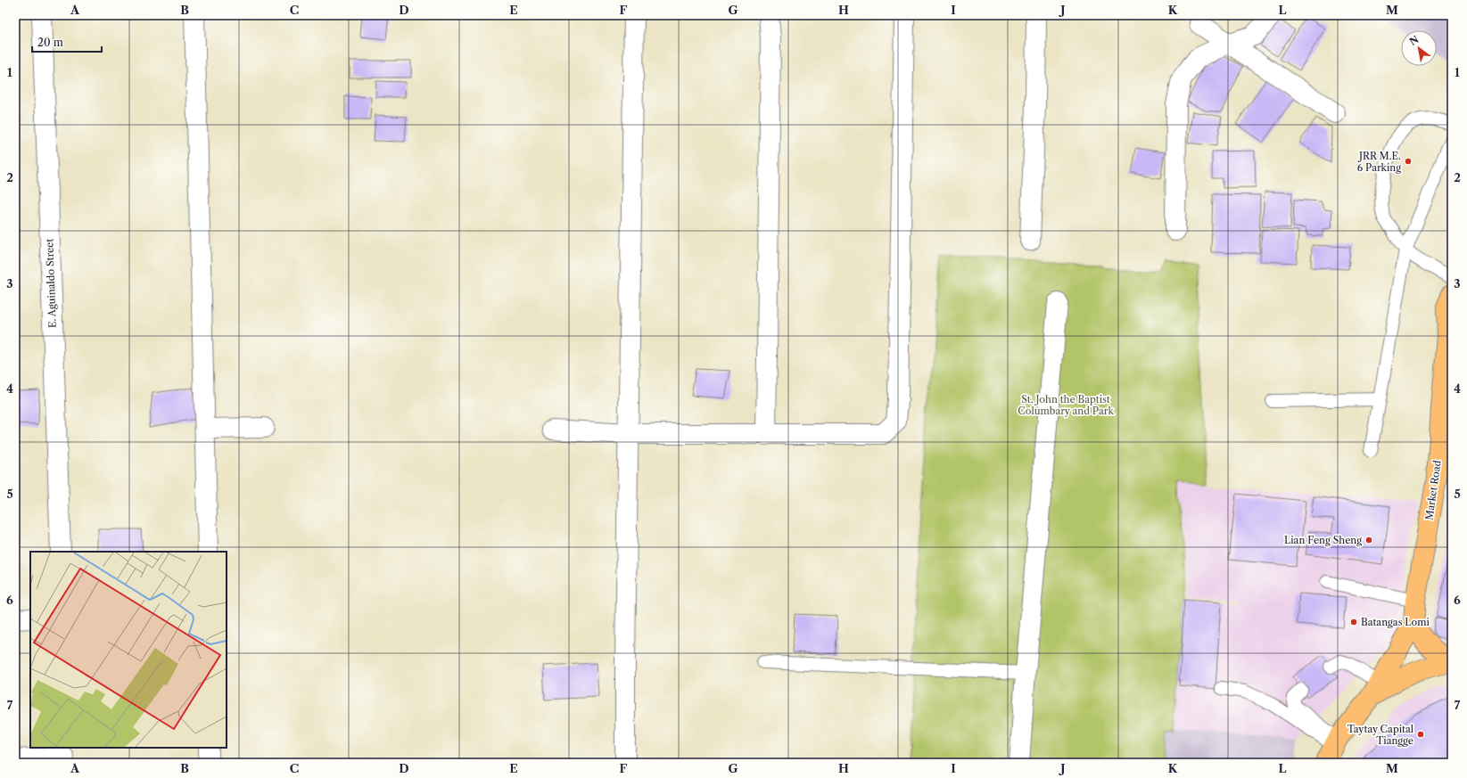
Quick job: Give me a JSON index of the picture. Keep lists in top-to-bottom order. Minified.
{"streets":{"main road":["Market Road"],"street":["E. Aguinaldo Street"]},"parks":["St. John the Baptist Columbary and Park"],"places":["JRR M.E. 6 Parking","Lian Feng Sheng","Batangas Lomi","Taytay Capital Tiangge"],"scale_bar":"20 m","north":"top left","grid":{"columns":["A","B","C","D","E","F","G","H","I","J","K","L","M"],"rows":["1","2","3","4","5","6","7"]}}
